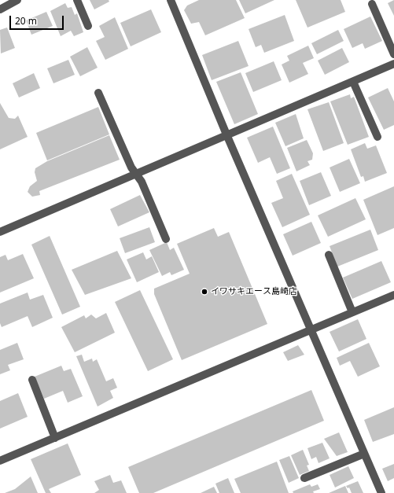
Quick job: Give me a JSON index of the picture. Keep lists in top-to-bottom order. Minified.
{"places":["イワサキエース島崎店"],"scale_bar":"20 m"}
